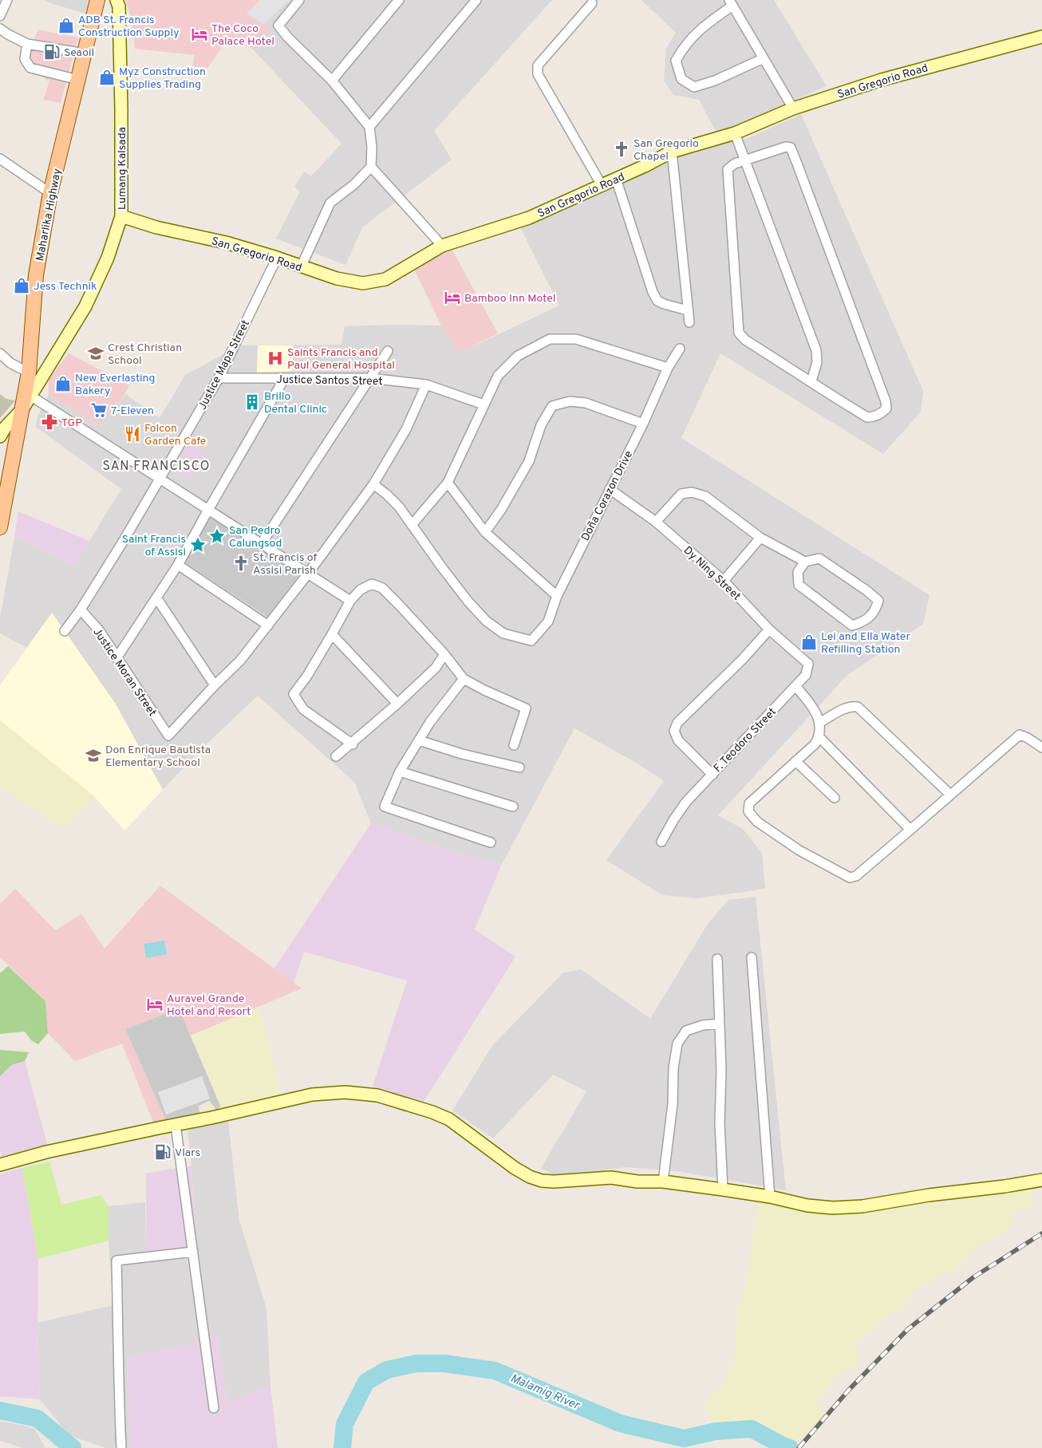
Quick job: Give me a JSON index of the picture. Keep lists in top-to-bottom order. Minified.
{"streets":{"main road":["Maharlika Highway"],"street":["San Gregorio Road","Lumang Kalsada","Justice Mapa Street","Justice Santos Street","Doña Corazon Drive","Dy Ning Street","Justice Moran Street","F. Teodoro Street"]},"crossings":[["San Gregorio Road","Lumang Kalsada"],["San Gregorio Road","Justice Mapa Street"],["Lumang Kalsada","Maharlika Highway"],["Justice Mapa Street","Justice Santos Street"],["Justice Mapa Street","Justice Moran Street"],["Doña Corazon Drive","Dy Ning Street"],["Dy Ning Street","F. Teodoro Street"]],"districts":["SAN FRANCISCO"],"water":["Malamig River"],"places":{"shop":["ADB St. Francis Construction Supply","Myz Construction Supplies Trading","Jess Technik","New Everlasting Bakery","Lei and Ella Water Refilling Station"],"hotel":["The Coco Palace Hotel","Bamboo Inn Motel","Auravel Grande Hotel and Resort"],"fuel station":["Seaoil","Vlars"],"church":["San Gregorio Chapel","St. Francis of Assisi Parish"],"school or university":["Crest Christian School","Don Enrique Bautista Elementary School"],"hospital":["Saints Francis and Paul General Hospital"],"building":["Brillo Dental Clinic"],"supermarket":["7-Eleven"],"pharmacy":["TGP"],"restaurant":["Folcon Garden Cafe"],"place":["San Pedro Calungsod","Saint Francis of Assisi"]}}
